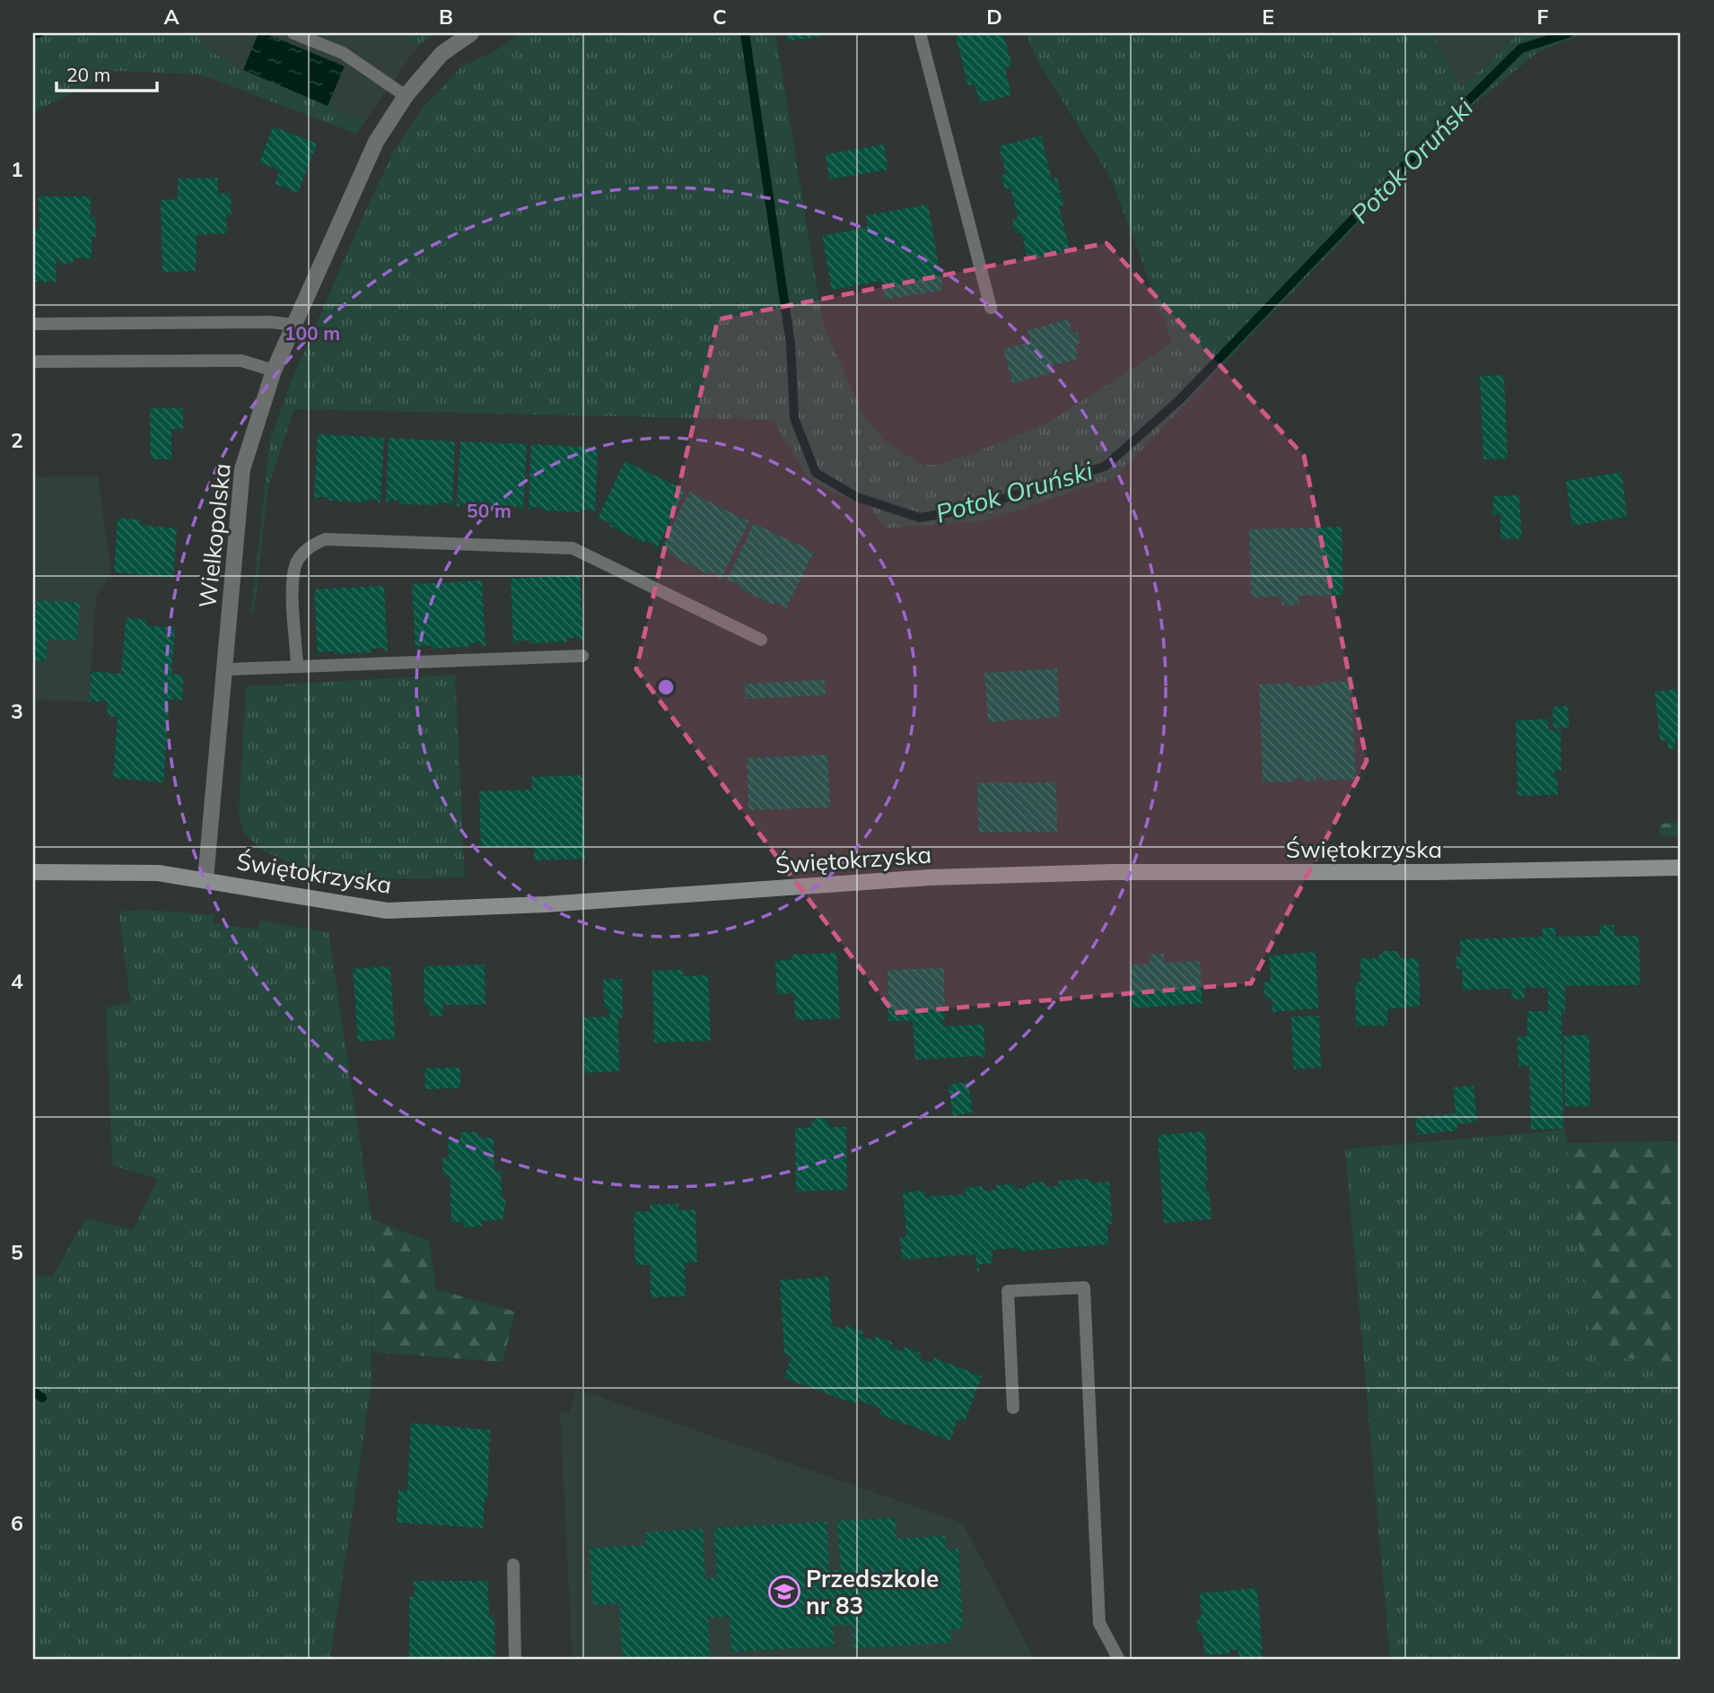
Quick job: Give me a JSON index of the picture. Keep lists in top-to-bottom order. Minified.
{"streets":{"main road":["Świętokrzyska"],"street":["Wielkopolska"]},"crossings":[["Wielkopolska","Świętokrzyska"]],"water":["Potok Oruński"],"places":{"school or university":["Przedszkole nr 83"]},"scale_bar":"20 m","grid":{"columns":["A","B","C","D","E","F"],"rows":["1","2","3","4","5","6"]},"rings":["100 m","50 m"]}
